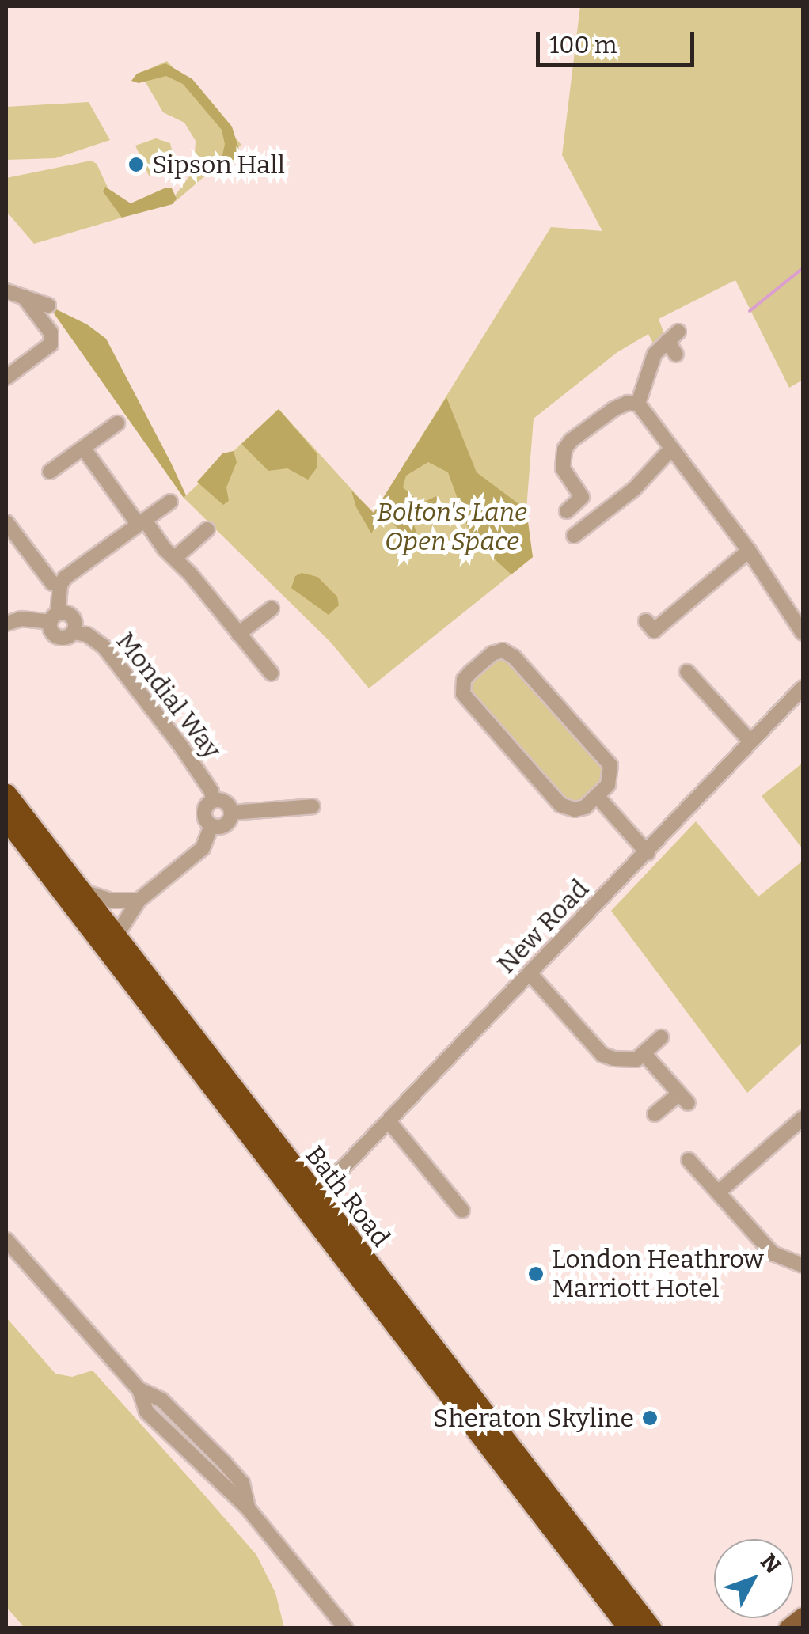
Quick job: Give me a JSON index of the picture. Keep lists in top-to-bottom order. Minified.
{"streets":{"highway":["Bath Road"],"street":["Mondial Way","New Road"]},"crossings":[["New Road","Bath Road"]],"parks":["Bolton's Lane Open Space"],"places":["Sipson Hall","London Heathrow Marriott Hotel","Sheraton Skyline"],"scale_bar":"100 m","north":"top right"}
